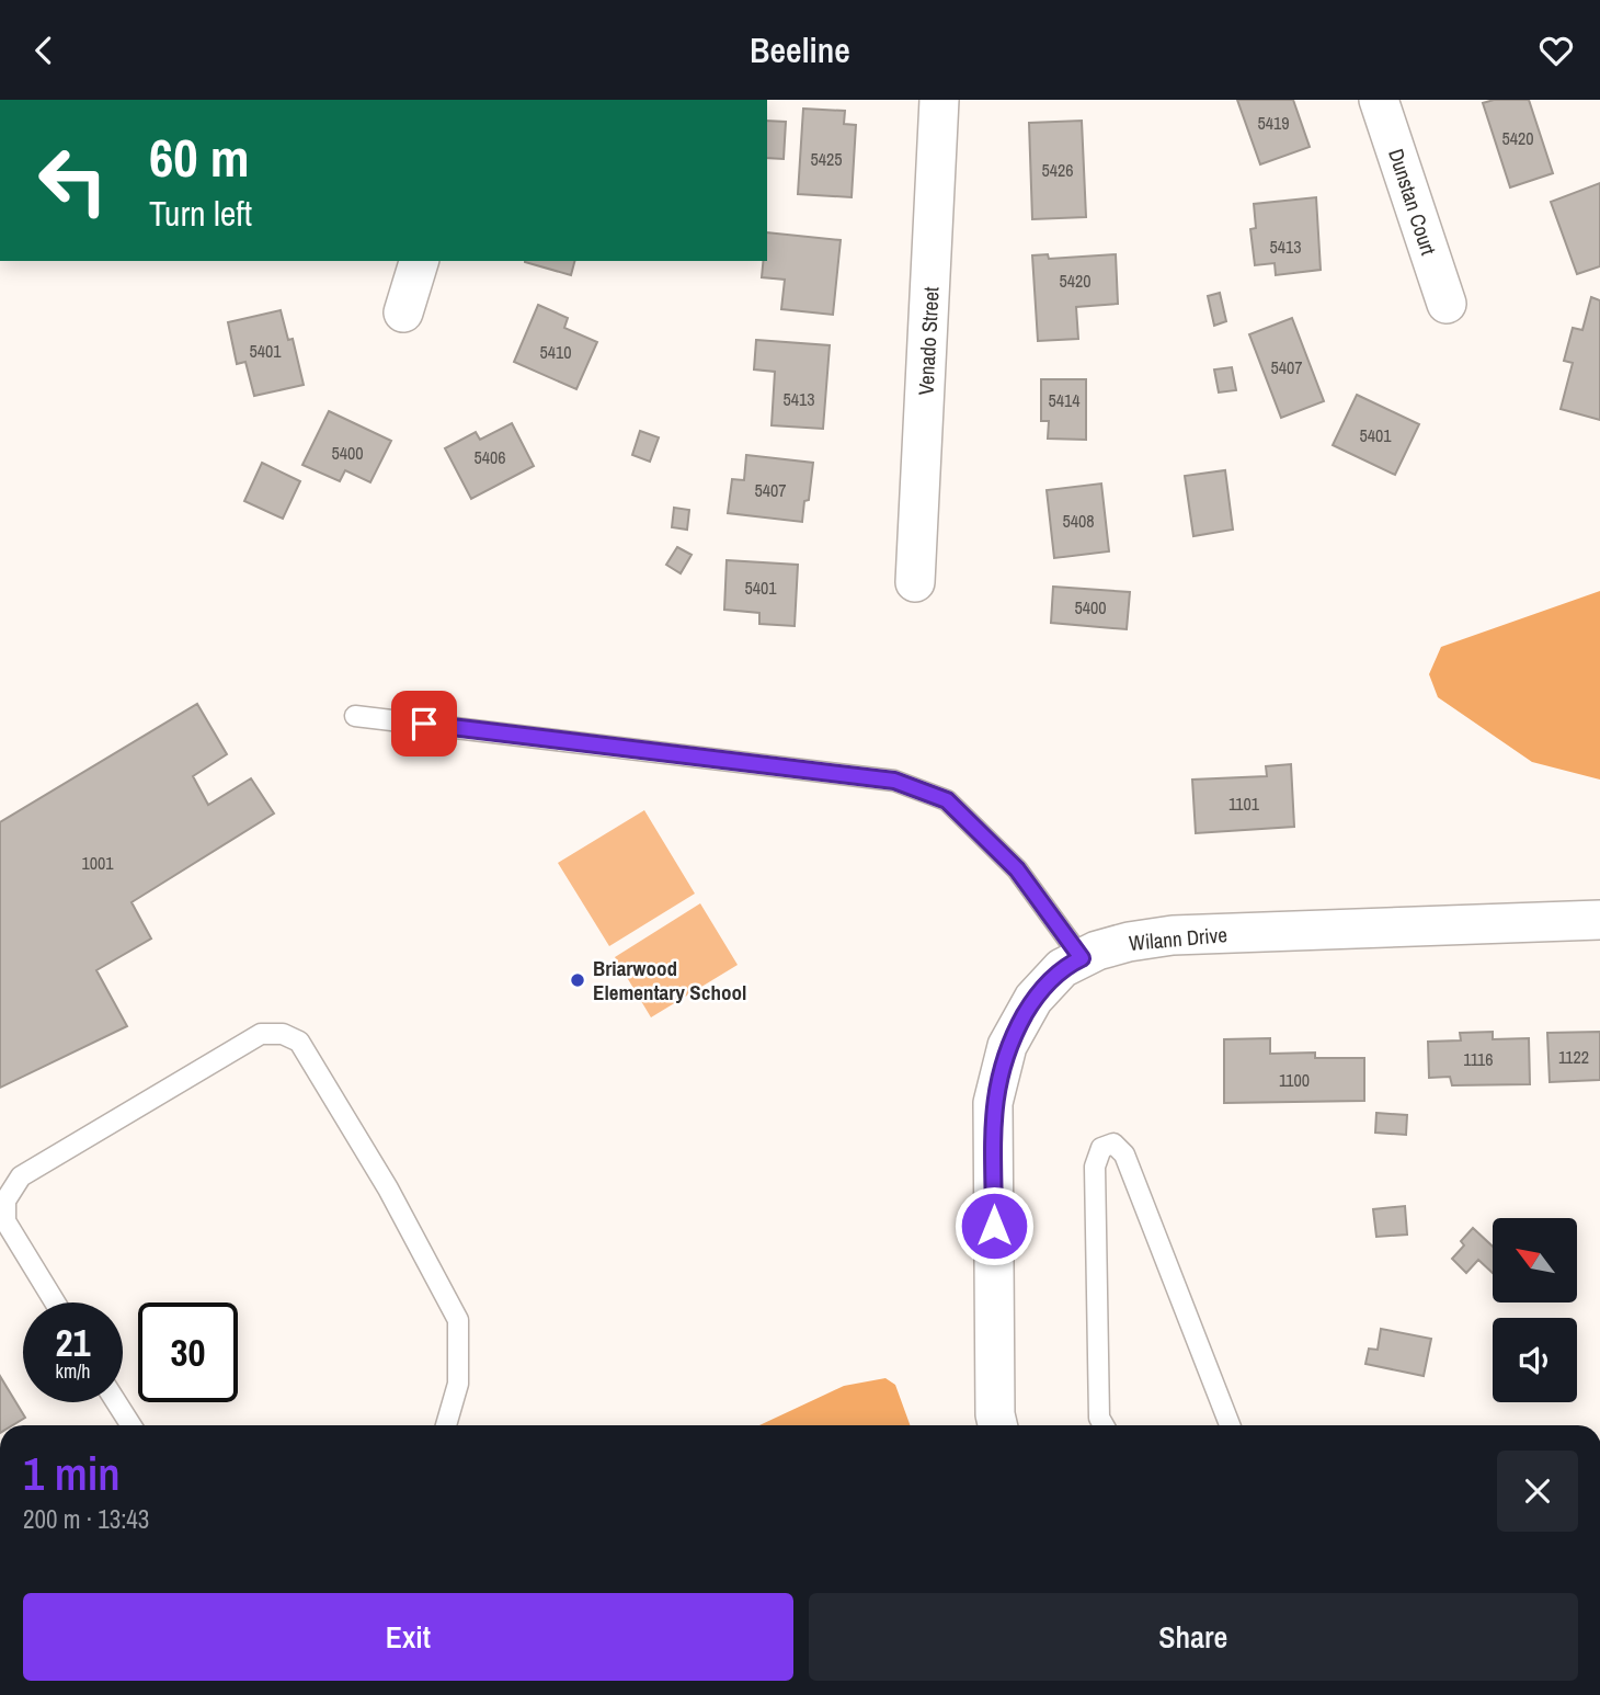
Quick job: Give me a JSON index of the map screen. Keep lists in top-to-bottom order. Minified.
{"streets":{"street":["Dunstan Court","Venado Street","Wilann Drive"]},"places":["Briarwood Elementary School"],"house_numbers":["5419","5420","5425","5426","5413","5420","5401","5410","5407","5413","5414","5401","5400","5406","5407","5408","5401","5400","1101","1001","1122","1116","1100"],"north":"top left","page":{"header":"Beeline","turn":["60 m","Turn left"],"speed":"21 km/h","limit":"30","heading":["1 min","200 m · 13:43"],"buttons":["Exit","Share"]}}
